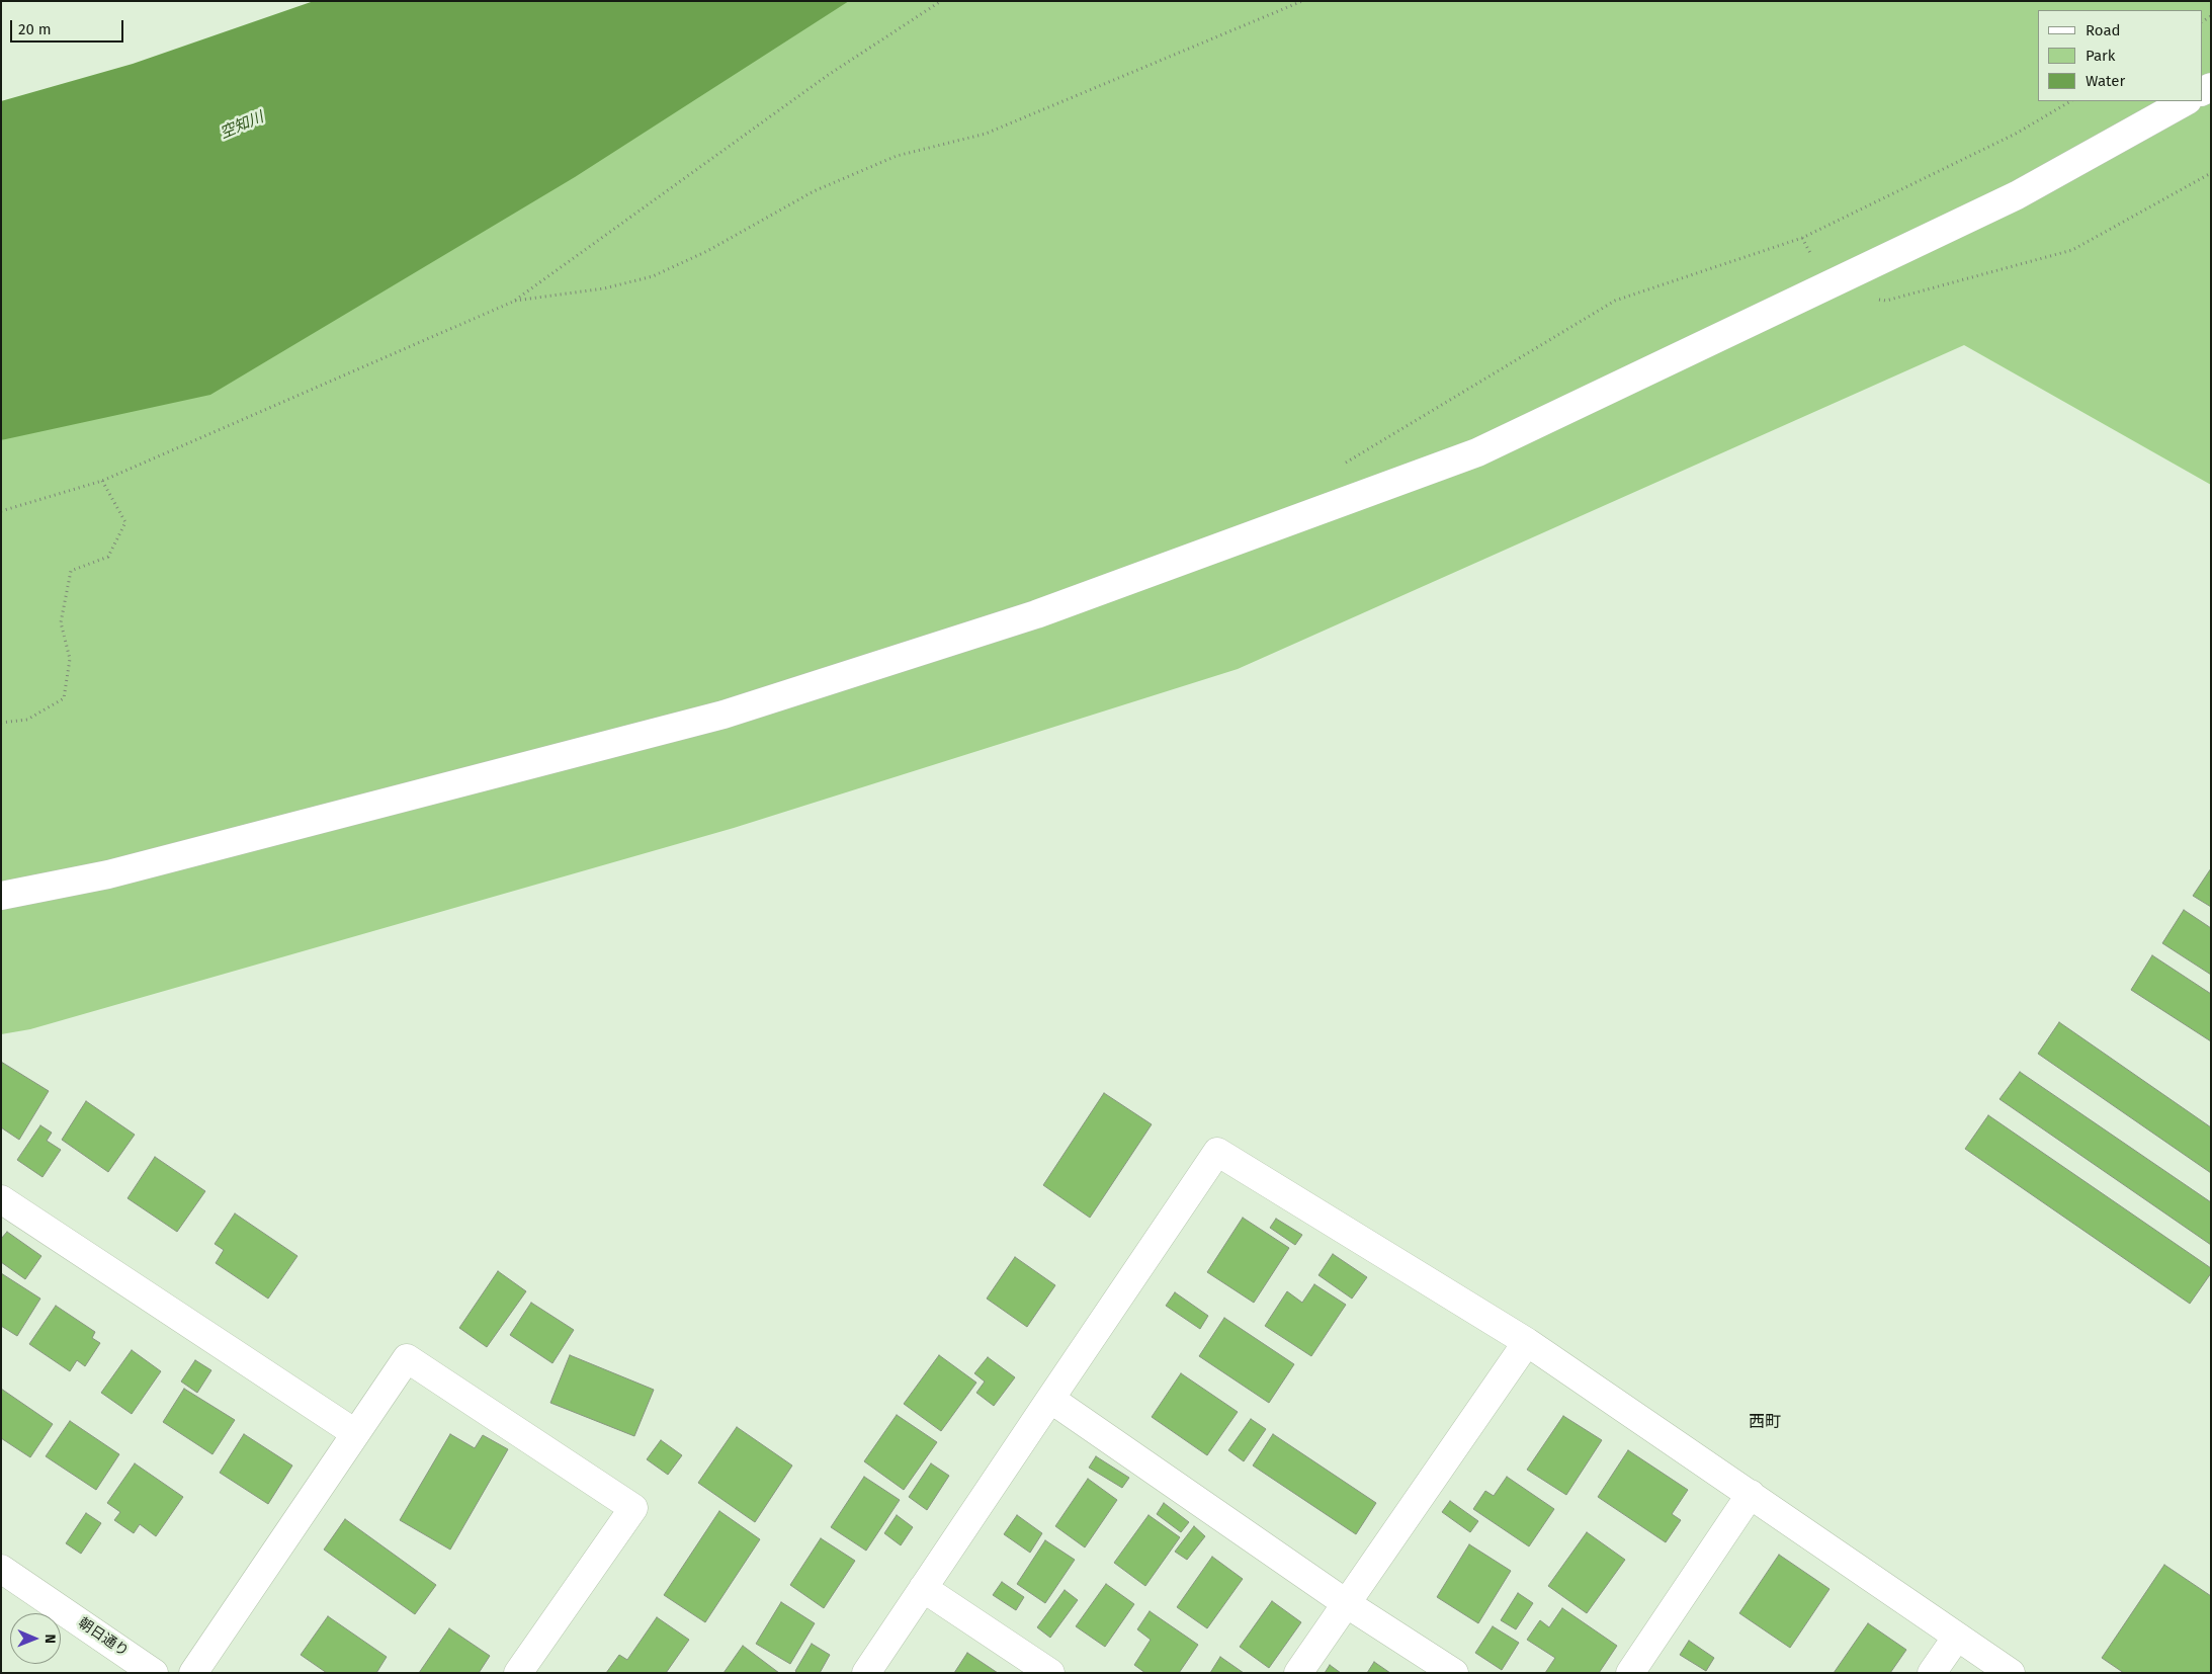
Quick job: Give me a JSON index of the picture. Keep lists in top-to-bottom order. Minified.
{"streets":{"street":["朝日通り"]},"districts":["西町"],"water":["空知川"],"legend":["Road","Park","Water"],"scale_bar":"20 m","north":"right"}
